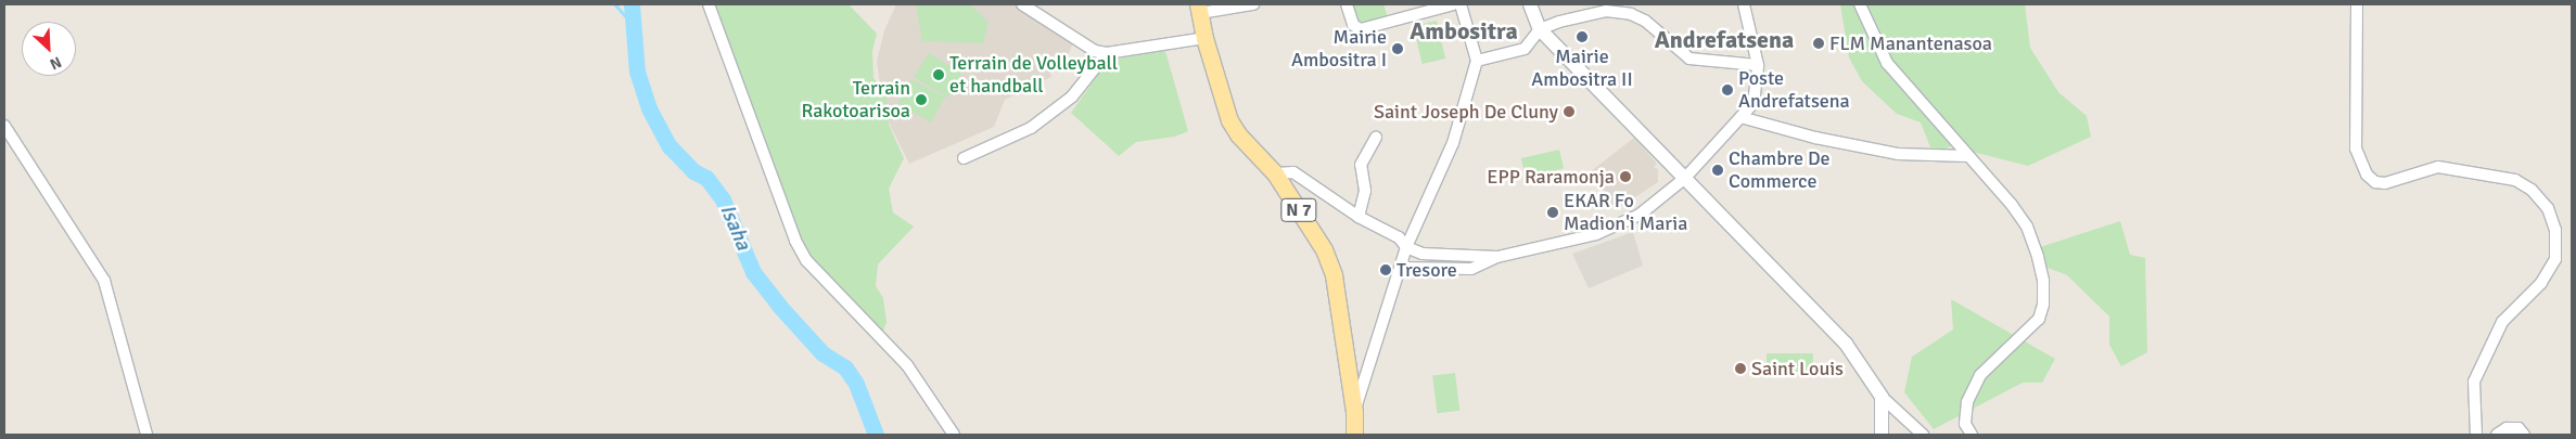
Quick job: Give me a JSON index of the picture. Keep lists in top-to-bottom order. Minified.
{"streets":{"main road":["N 7"]},"districts":["Ambositra","Andrefatsena"],"water":["Isaha"],"places":["Mairie Ambositra II","FLM Manantenasoa","Mairie Ambositra I","Terrain de Volleyball et handball","Poste Andrefatsena","Terrain Rakotoarisoa","Saint Joseph De Cluny","Chambre De Commerce","EPP Raramonja","EKAR Fo Madion'i Maria","Tresore","Saint Louis"],"north":"bottom right"}
